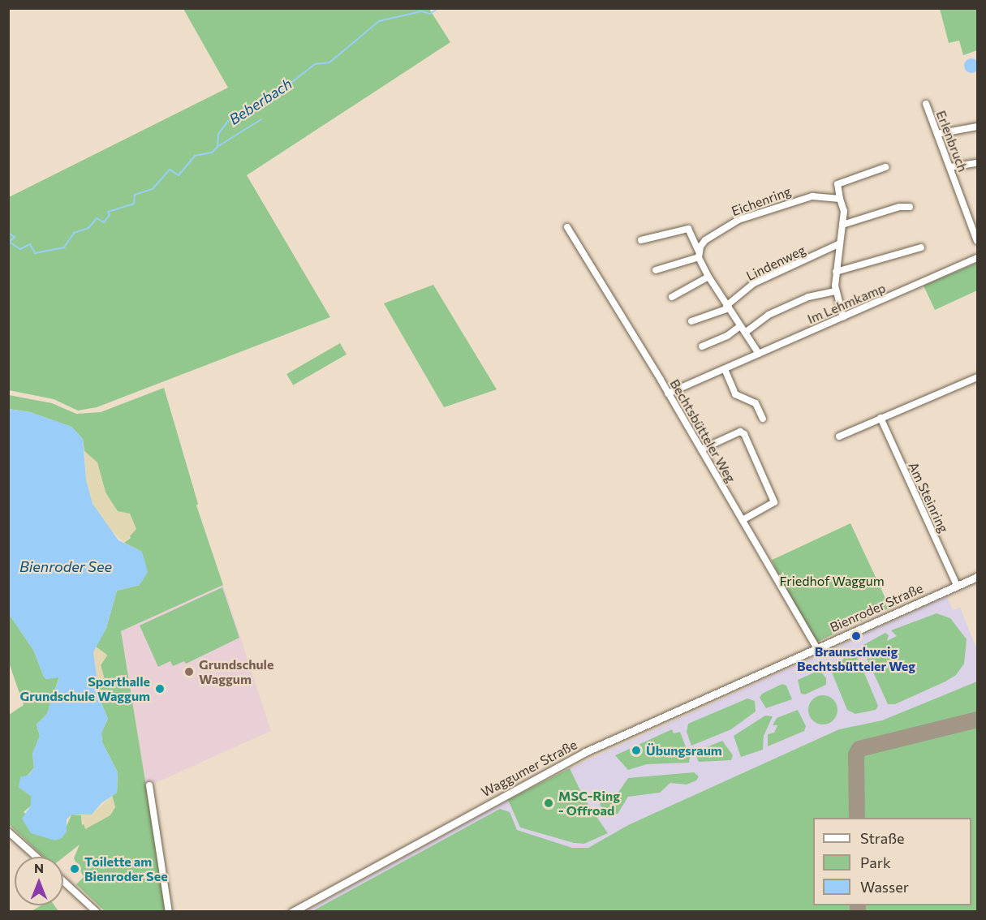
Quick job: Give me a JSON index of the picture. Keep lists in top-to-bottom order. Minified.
{"streets":{"street":["Erlenbruch","Eichenring","Lindenweg","Im Lehmkamp","Bechtsbütteler Weg","Am Steinring","Bienroder Straße","Waggumer Straße"]},"crossings":[["Im Lehmkamp","Bechtsbütteler Weg"],["Bechtsbütteler Weg","Bienroder Straße"],["Am Steinring","Bienroder Straße"],["Bienroder Straße","Waggumer Straße"]],"water":["Beberbach","Bienroder See"],"parks":["Friedhof Waggum"],"places":["Braunschweig Bechtsbütteler Weg","Grundschule Waggum","Sporthalle Grundschule Waggum","Übungsraum","MSC-Ring - Offroad","Toilette am Bienroder See"],"legend":["Straße","Park","Wasser"],"north":"top"}
